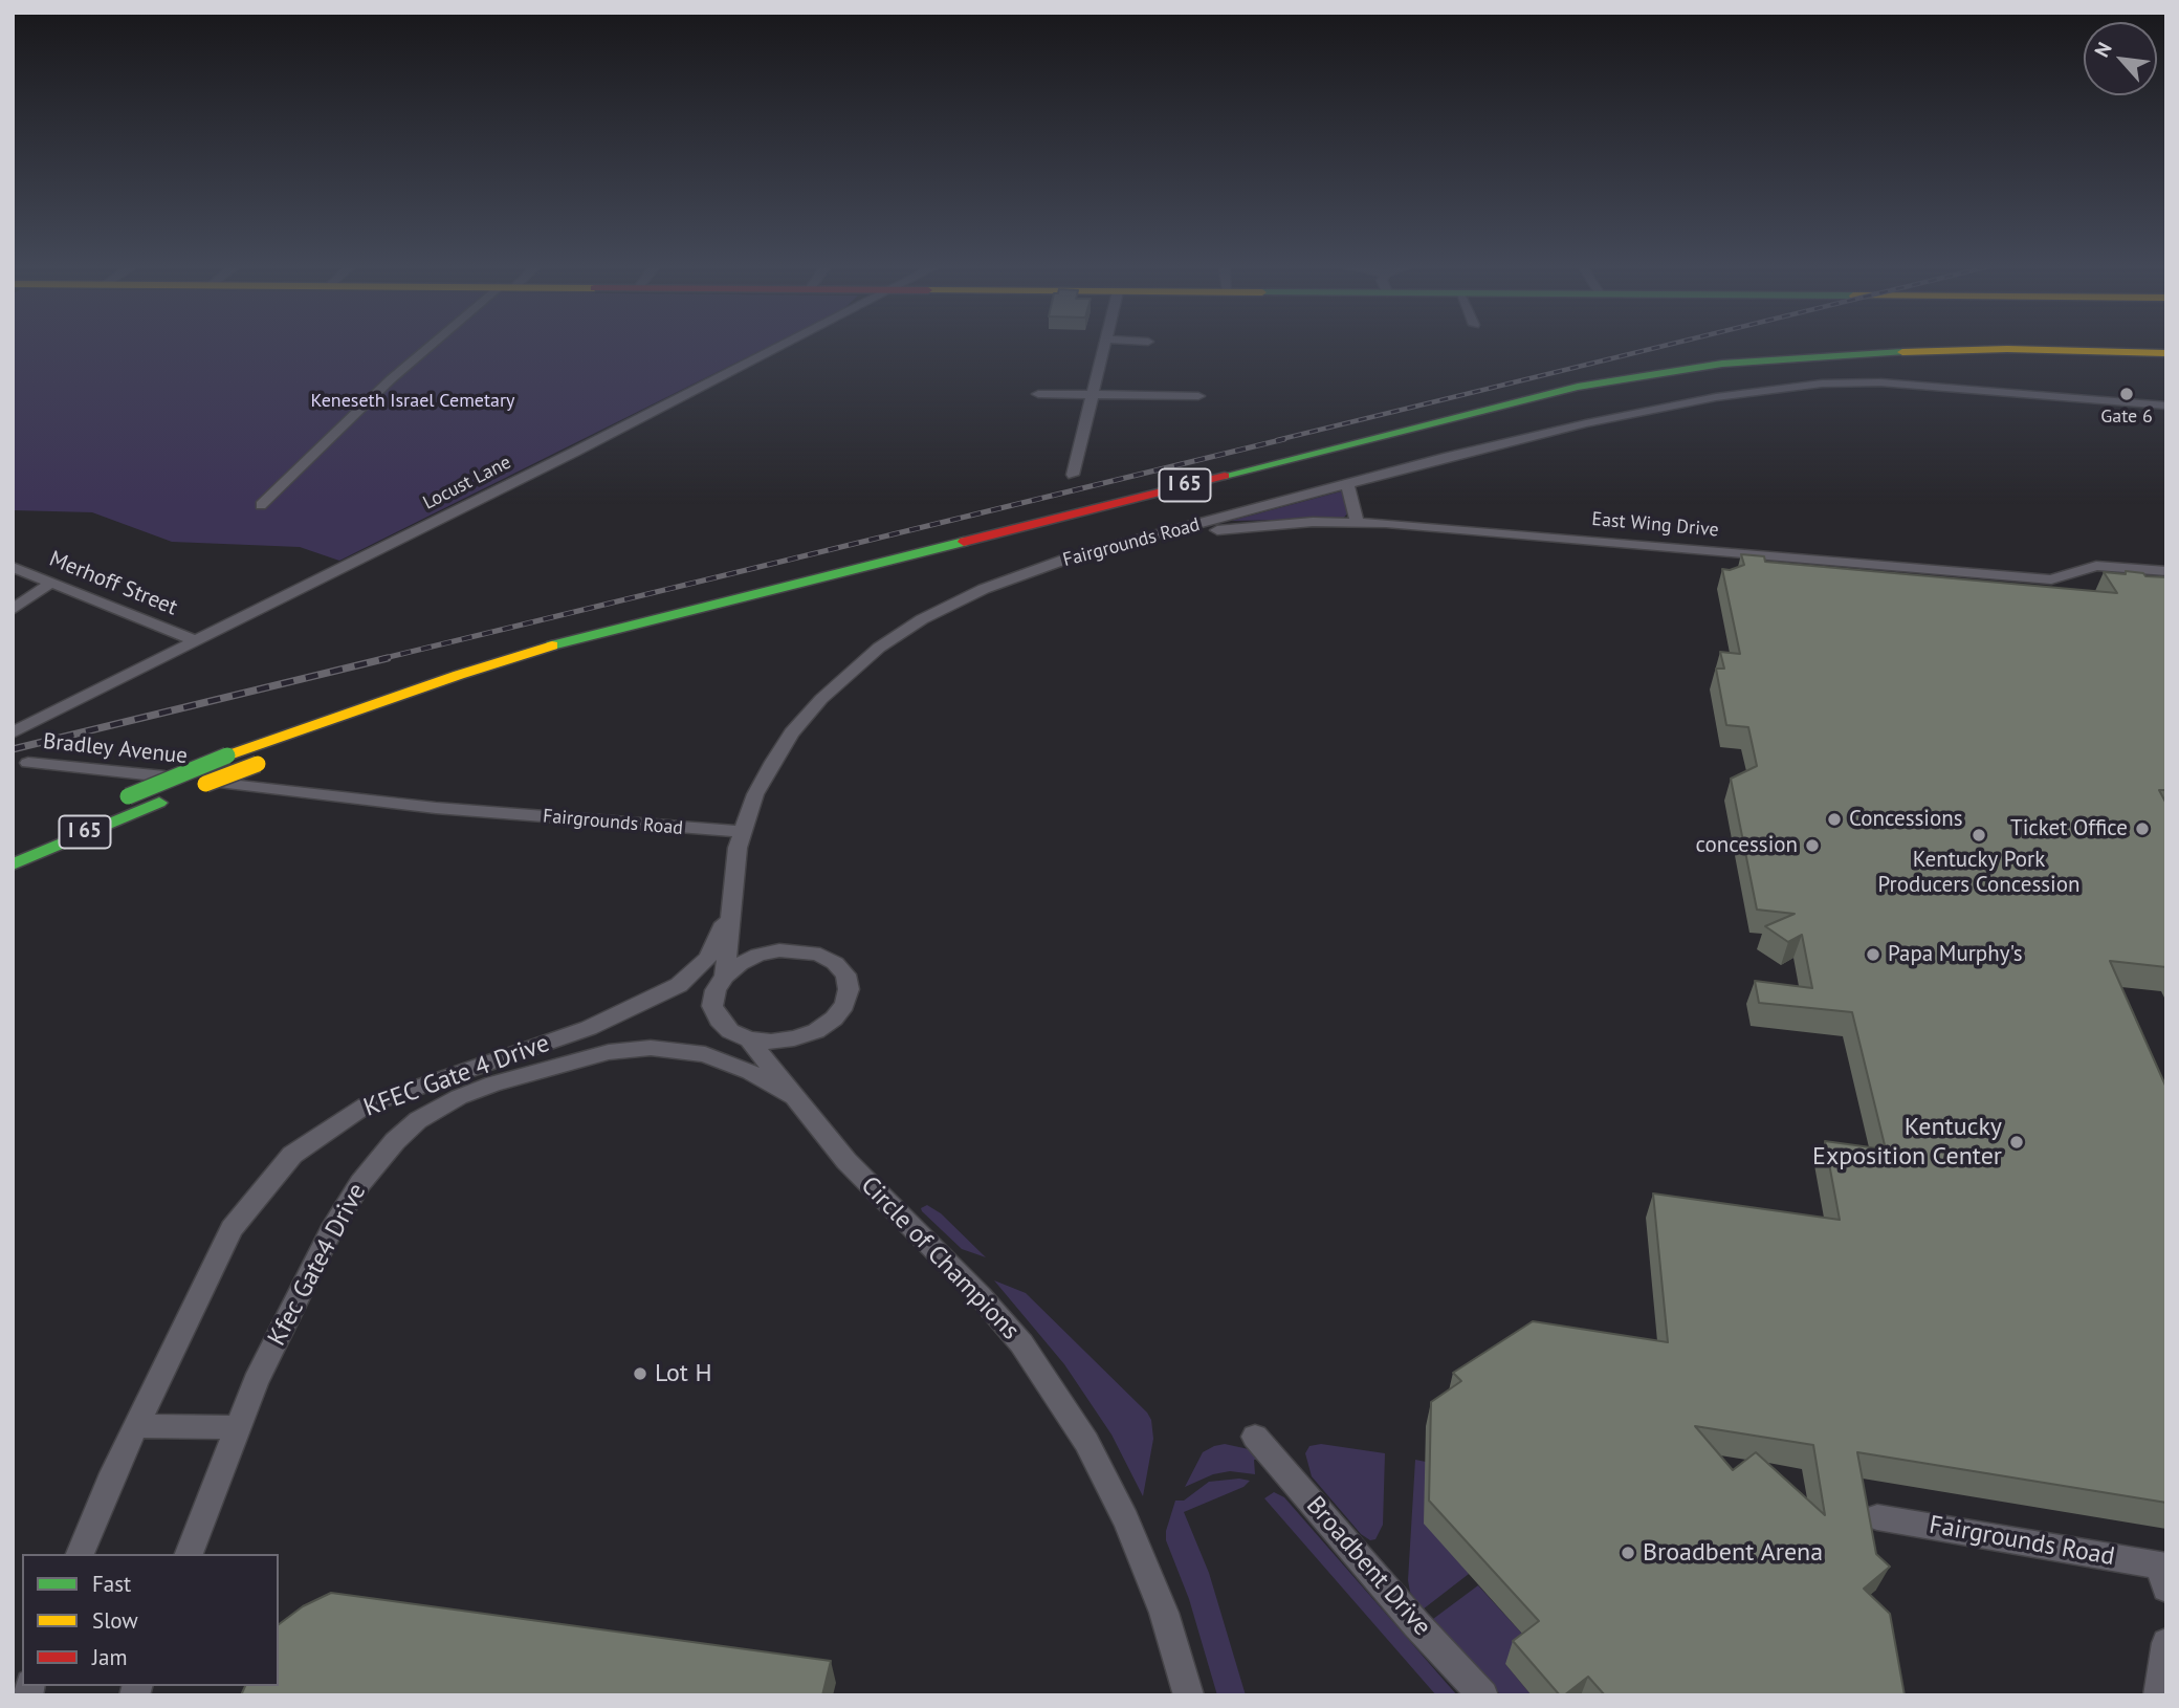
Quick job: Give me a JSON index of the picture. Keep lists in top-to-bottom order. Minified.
{"streets":{"main road":["I 65"],"street":["Locust Lane","East Wing Drive","Fairgrounds Road","Merhoff Street","Bradley Avenue","KFEC Gate 4 Drive","Circle of Champions","Kfec Gate4 Drive","Broadbent Drive"]},"crossings":[["Locust Lane","Merhoff Street"],["East Wing Drive","Fairgrounds Road"],["Fairgrounds Road","Bradley Avenue"],["Circle of Champions","Kfec Gate4 Drive"]],"parks":["Keneseth Israel Cemetary"],"places":["Gate 6","Concessions","Ticket Office","Kentucky Pork Producers Concession","concession","Papa Murphy's","Kentucky Exposition Center","Lot H","Broadbent Arena"],"legend":["Fast","Slow","Jam"],"north":"top left"}
